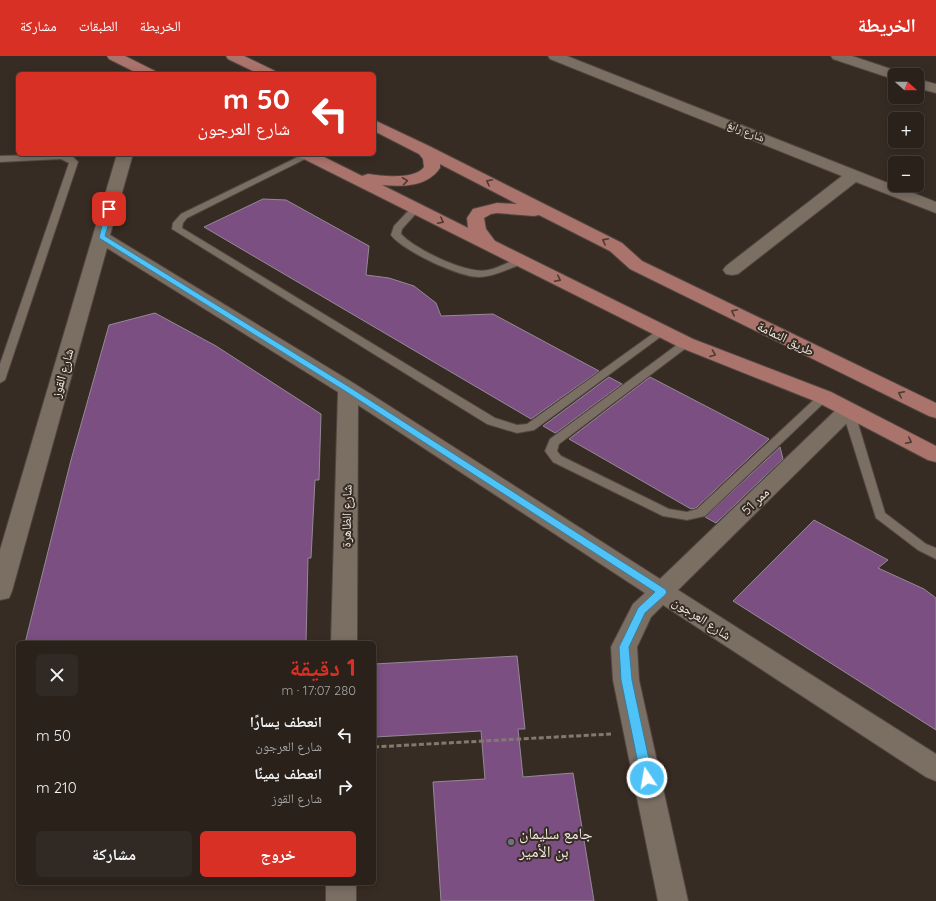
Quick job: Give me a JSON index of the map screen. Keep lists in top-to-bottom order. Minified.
{"streets":{"main road":["طريق الثمامة"],"street":["شارع رابغ","شارع القوز","ممر 51","شارع الظاهرة","شارع العرجون"]},"crossings":[["شارع القوز","شارع العرجون"],["ممر 51","شارع العرجون"],["شارع الظاهرة","شارع العرجون"]],"places":["جامع سليمان بن الأمير"],"north":"right","page":{"header":"الخريطة","nav":["الخريطة","الطبقات","مشاركة"],"map_buttons":["+","−"],"turn":["50 m","شارع العرجون"],"heading":["1 دقيقة","280 m · 17:07"],"list":[{"name":"انعطف يسارًا","note":"شارع العرجون","value":"50 m"},{"name":"انعطف يمينًا","note":"شارع القوز","value":"210 m"}],"buttons":["خروج","مشاركة"]}}
